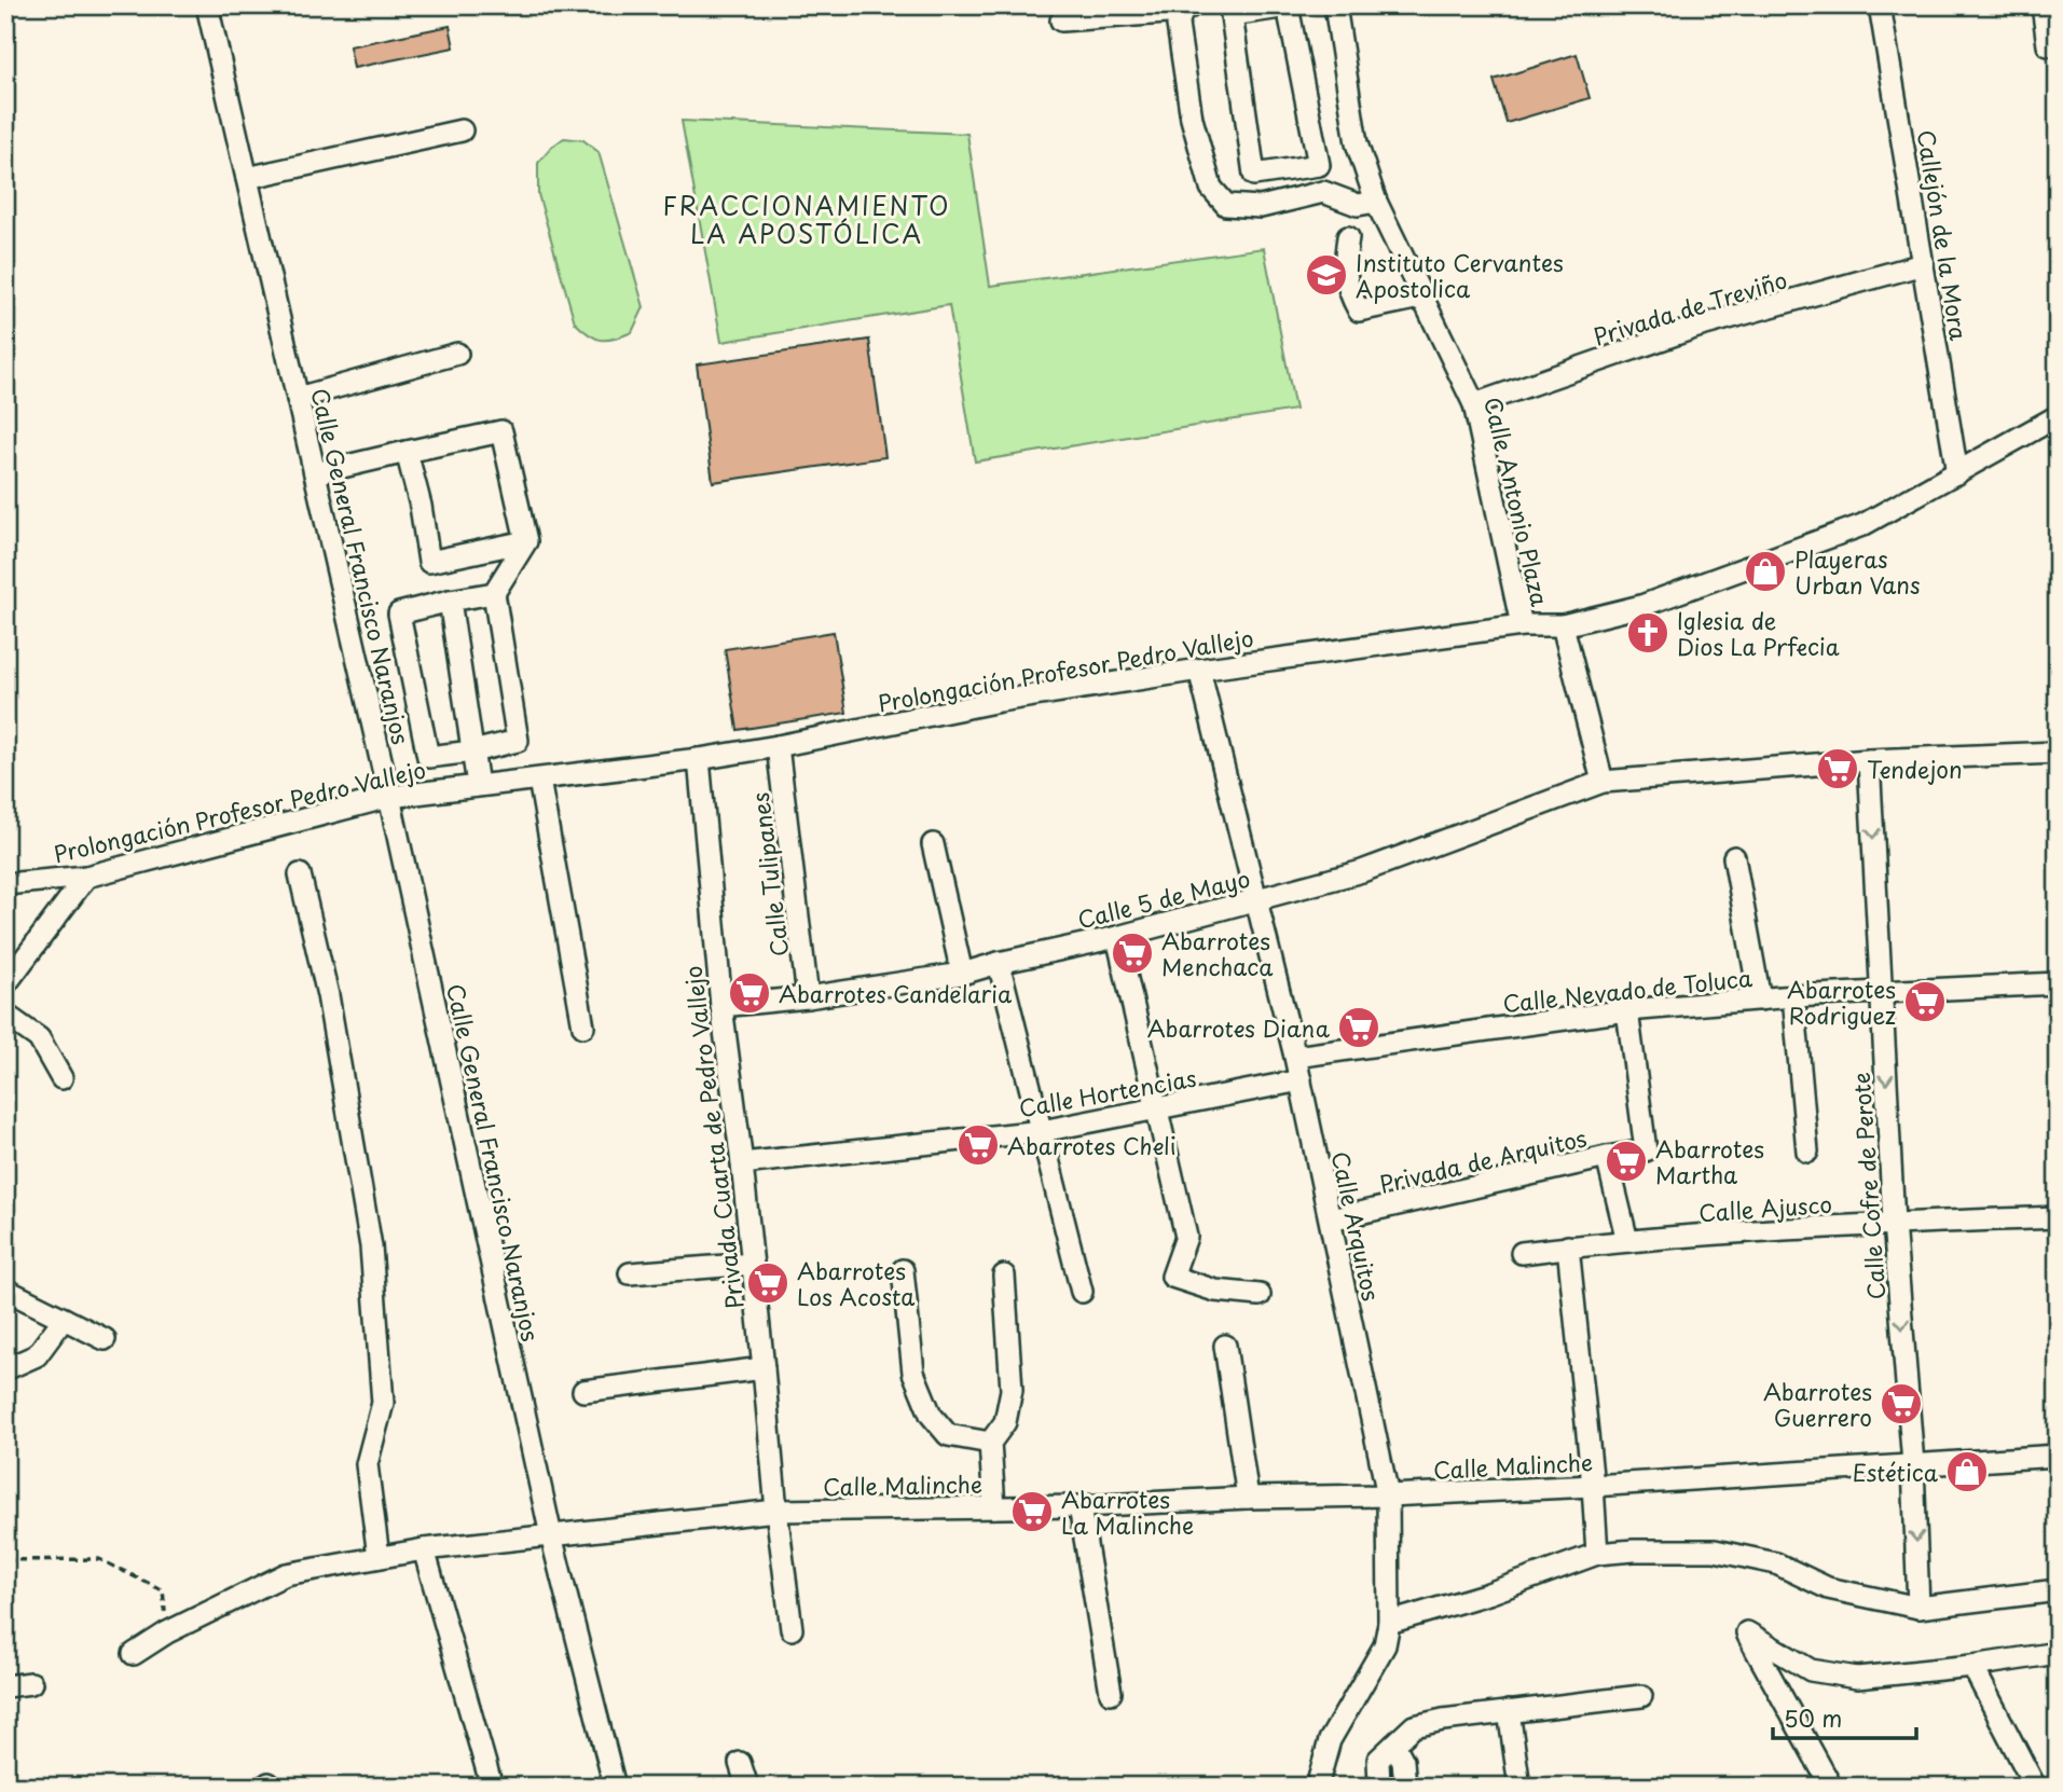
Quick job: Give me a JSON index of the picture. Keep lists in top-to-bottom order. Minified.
{"streets":{"street":["Callejón de la Mora","Privada de Treviño","Calle Antonio Plaza","Calle General Francisco Naranjos","Prolongación Profesor Pedro Vallejo","Calle Tulipanes","Calle 5 de Mayo","Calle Nevado de Toluca","Calle Hortencias","Privada Cuarta de Pedro Vallejo","Privada de Arquitos","Calle Cofre de Perote","Calle Ajusco","Calle Arquitos","Calle Malinche"]},"crossings":[["Callejón de la Mora","Privada de Treviño"],["Callejón de la Mora","Prolongación Profesor Pedro Vallejo"],["Privada de Treviño","Calle Antonio Plaza"],["Calle Antonio Plaza","Prolongación Profesor Pedro Vallejo"],["Calle General Francisco Naranjos","Prolongación Profesor Pedro Vallejo"],["Calle General Francisco Naranjos","Calle Malinche"],["Prolongación Profesor Pedro Vallejo","Calle Tulipanes"],["Prolongación Profesor Pedro Vallejo","Privada Cuarta de Pedro Vallejo"],["Prolongación Profesor Pedro Vallejo","Calle Arquitos"],["Calle Tulipanes","Calle 5 de Mayo"],["Calle 5 de Mayo","Privada Cuarta de Pedro Vallejo"],["Calle 5 de Mayo","Calle Cofre de Perote"],["Calle 5 de Mayo","Calle Arquitos"],["Calle Nevado de Toluca","Privada de Arquitos"],["Calle Nevado de Toluca","Calle Cofre de Perote"],["Calle Nevado de Toluca","Calle Arquitos"],["Calle Hortencias","Privada Cuarta de Pedro Vallejo"],["Calle Hortencias","Calle Arquitos"],["Privada Cuarta de Pedro Vallejo","Calle Malinche"],["Privada de Arquitos","Calle Arquitos"],["Calle Cofre de Perote","Calle Ajusco"],["Calle Cofre de Perote","Calle Malinche"],["Calle Arquitos","Calle Malinche"]],"districts":["FRACCIONAMIENTO LA APOSTÓLICA"],"places":{"school or university":["Instituto Cervantes Apostolica"],"shop":["Playeras Urban Vans","Estética"],"church":["Iglesia de Dios La Prfecia"],"supermarket":["Tendejon","Abarrotes Menchaca","Abarrotes Candelaria","Abarrotes Rodriguez","Abarrotes Diana","Abarrotes Cheli","Abarrotes Martha","Abarrotes Los Acosta","Abarrotes Guerrero","Abarrotes La Malinche"]},"scale_bar":"50 m"}
